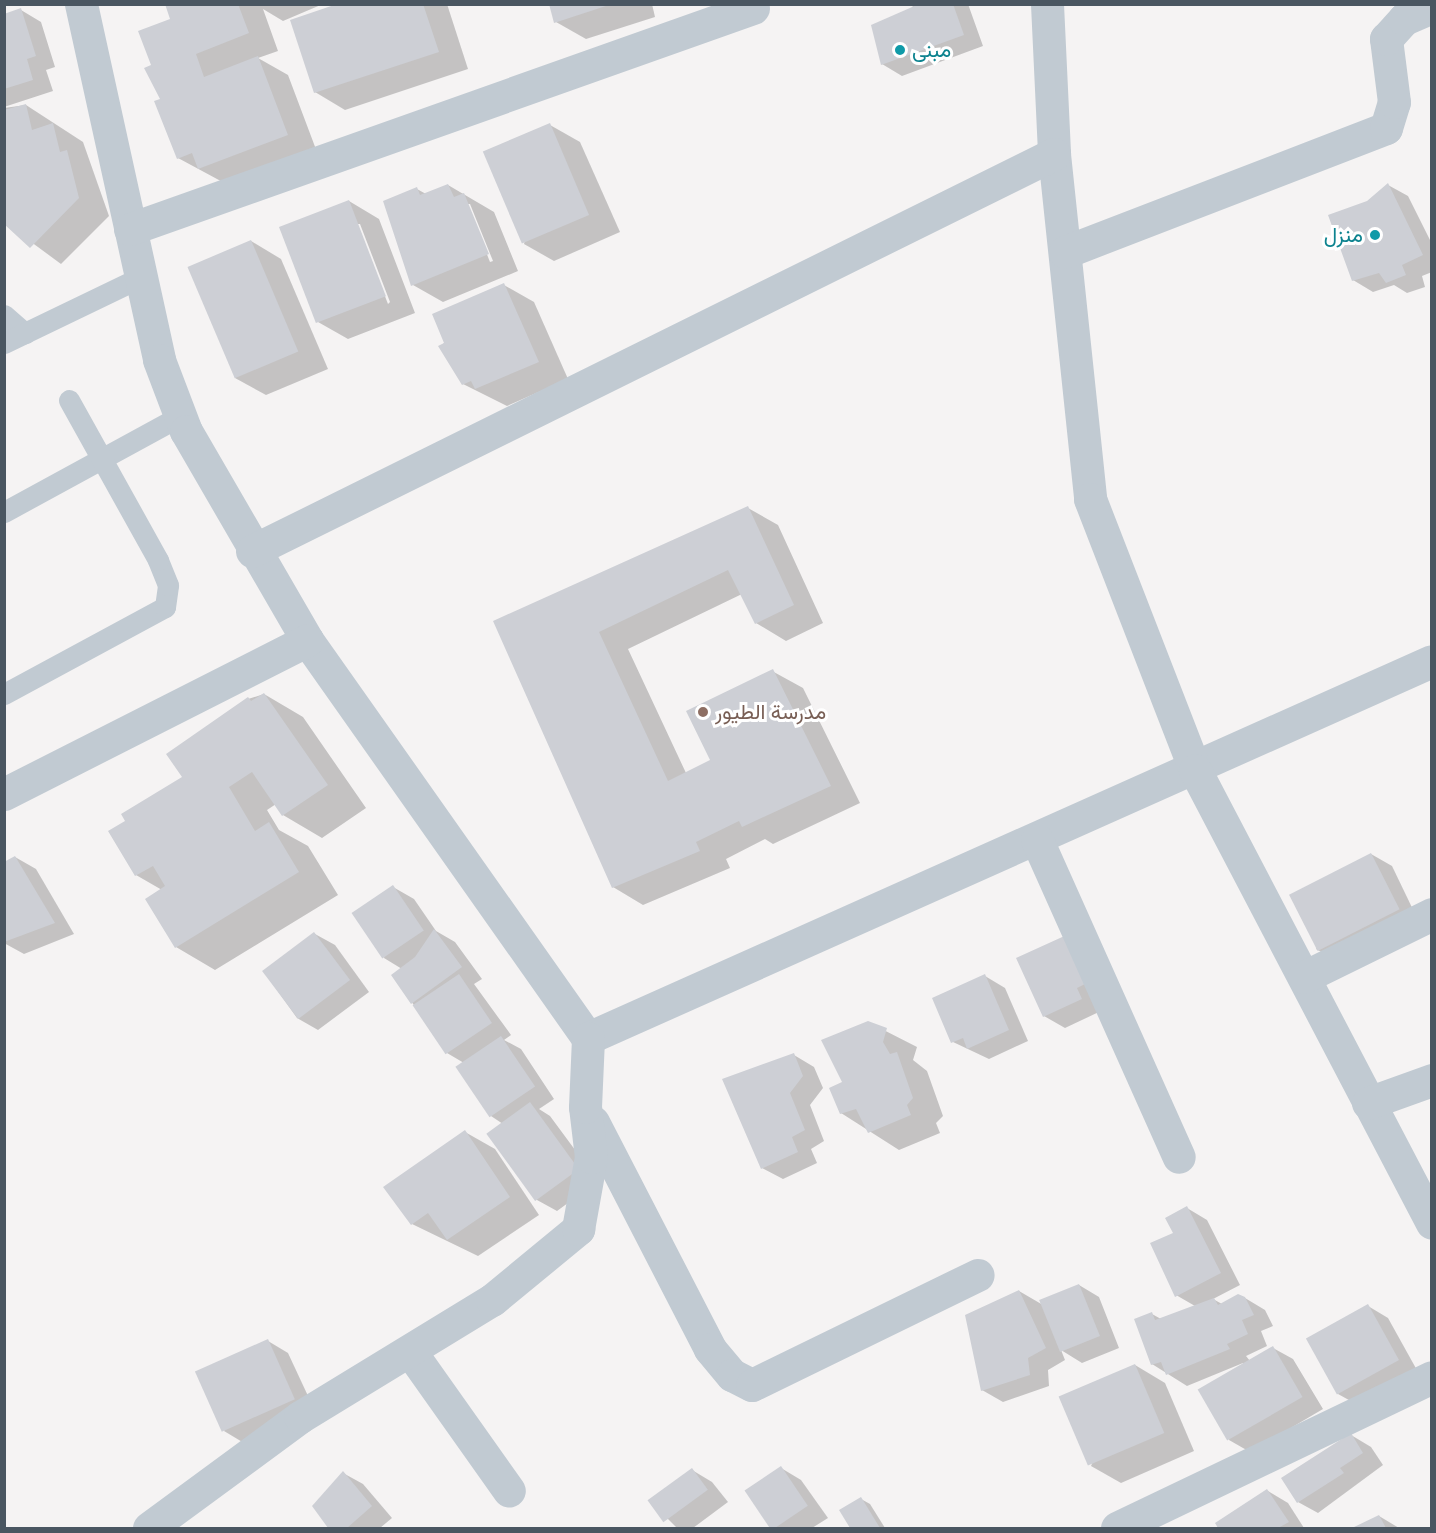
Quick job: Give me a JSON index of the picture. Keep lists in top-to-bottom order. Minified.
{"places":["مبنى","منزل","مدرسة الطيور"]}
